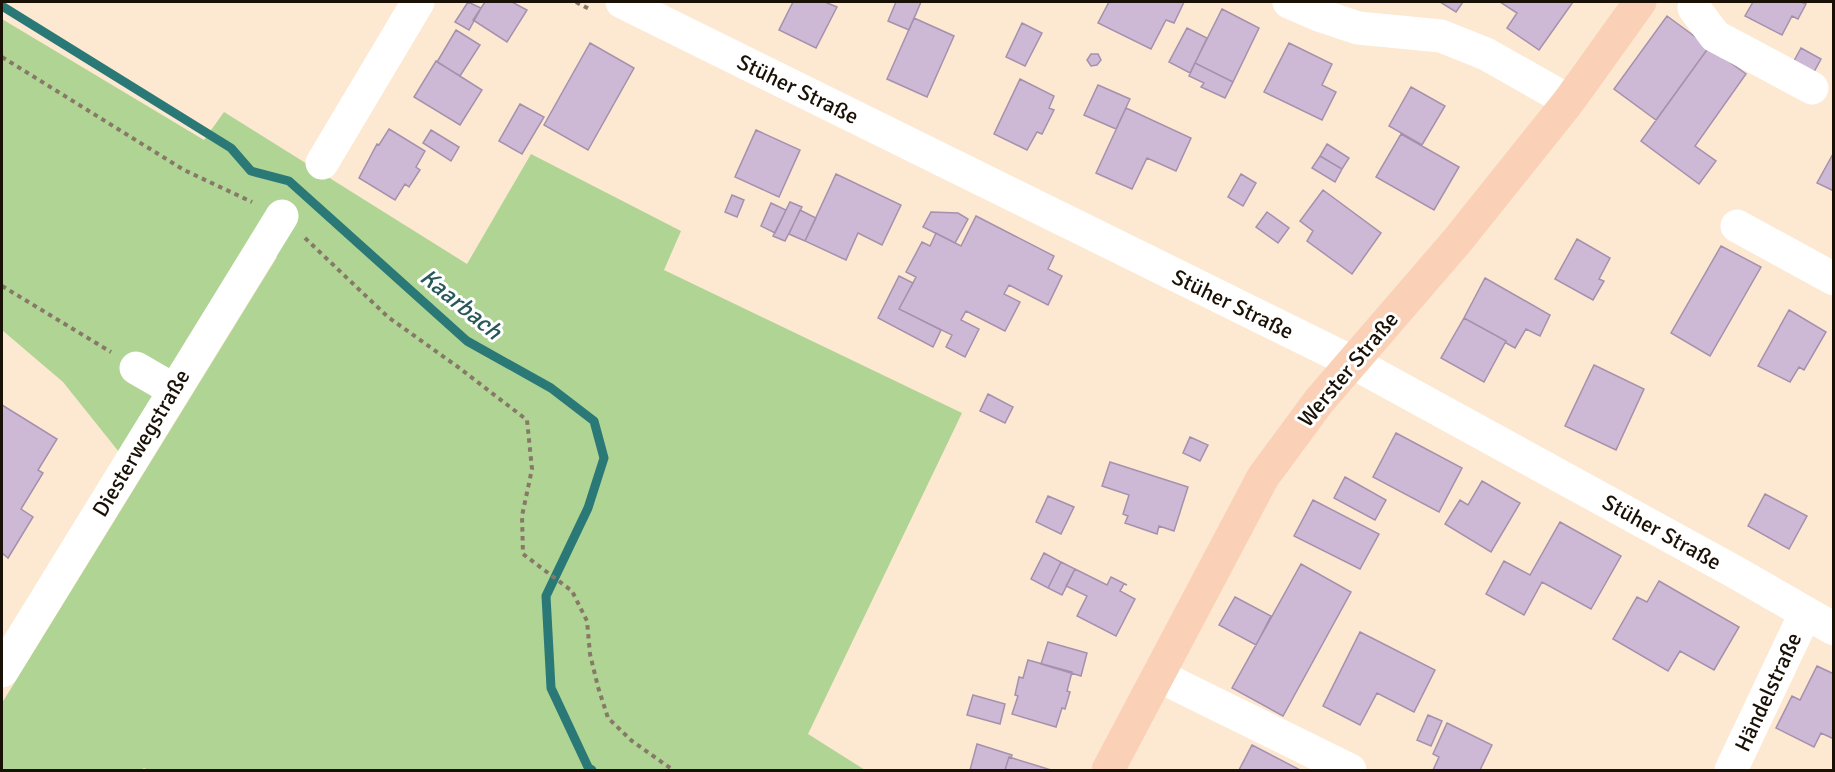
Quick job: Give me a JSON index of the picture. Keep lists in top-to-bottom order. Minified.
{"streets":{"main road":["Werster Straße"],"street":["Stüher Straße","Diesterwegstraße","Händelstraße"]},"crossings":[["Stüher Straße","Werster Straße"],["Stüher Straße","Händelstraße"]],"water":["Kaarbach"]}
